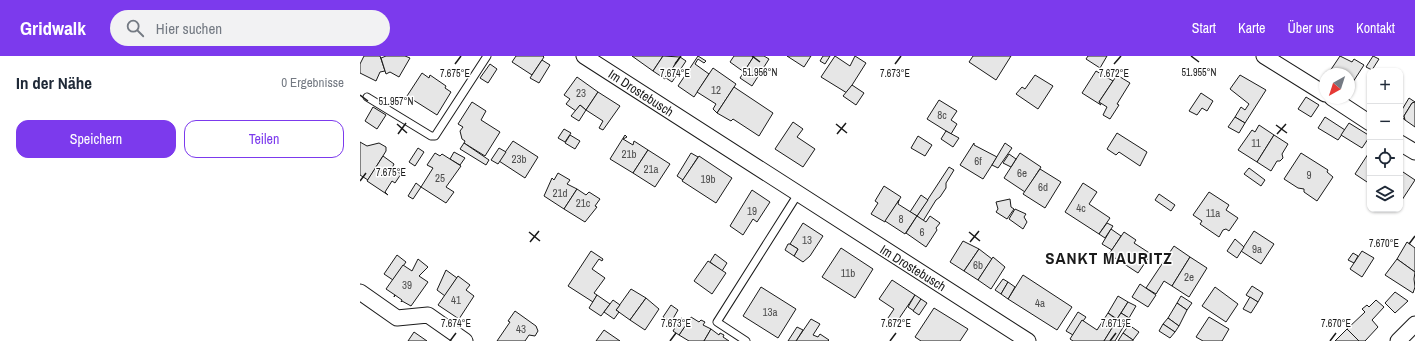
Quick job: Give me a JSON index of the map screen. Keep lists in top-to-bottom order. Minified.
{"streets":{"street":["Im Drostebusch"]},"districts":["SANKT MAURITZ"],"house_numbers":["12","23","8c","11","21b","23b","6f","21a","6e","9","25","19b","6d","21d","21c","4c","19","11a","8","6","13","9a","6b","11b","2e","39","41","4a","13a","43"],"north":"bottom left","page":{"header":"Gridwalk","search":"Hier suchen","nav":["Start","Karte","Über uns","Kontakt"],"heading":["In der Nähe","0 Ergebnisse"],"map_buttons":["+","−"],"buttons":["Speichern","Teilen"]},"coordinates":["51.956°N","51.955°N","7.675°E","7.674°E","7.673°E","7.672°E","51.957°N","7.670°E","7.671°E"]}
